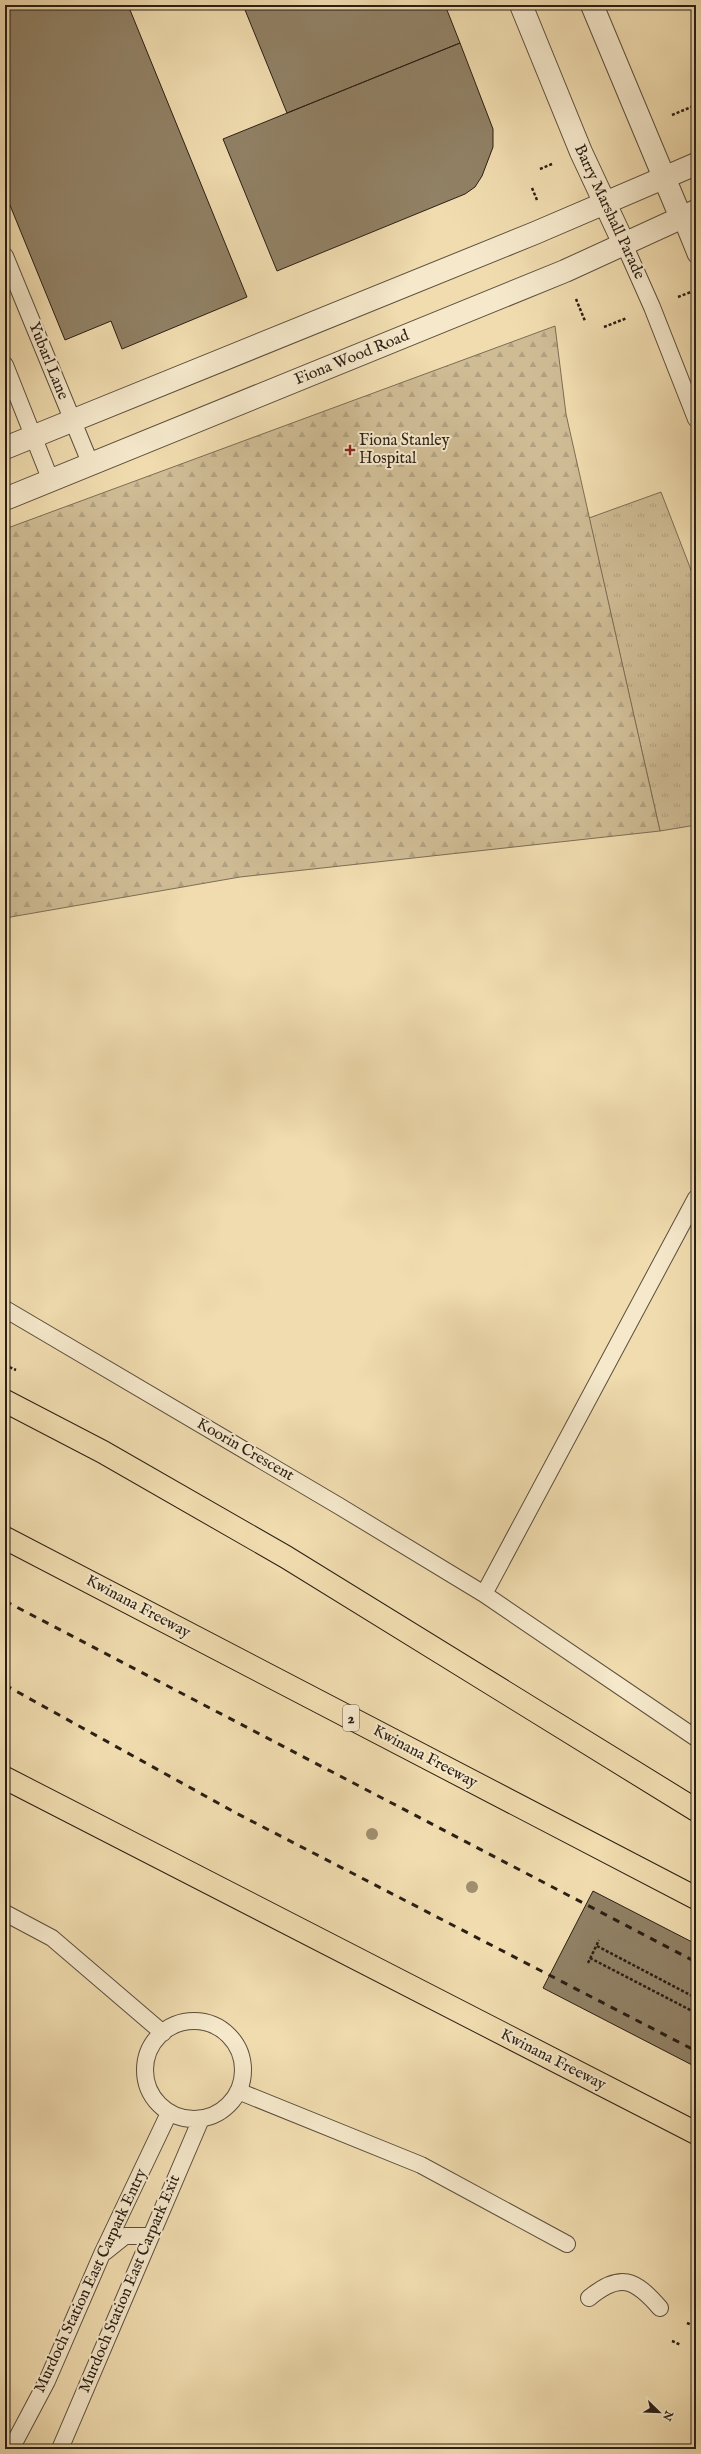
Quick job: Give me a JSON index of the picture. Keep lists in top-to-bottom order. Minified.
{"streets":{"highway":["Kwinana Freeway","2"],"street":["Barry Marshall Parade","Fiona Wood Road"],"lane":["Yubarl Lane","Koorin Crescent","Murdoch Station East Carpark Entry","Murdoch Station East Carpark Exit"]},"crossings":[["Barry Marshall Parade","Fiona Wood Road"],["Fiona Wood Road","Yubarl Lane"],["Murdoch Station East Carpark Entry","Murdoch Station East Carpark Exit"]],"places":{"health":["Fiona Stanley Hospital"]},"north":"bottom right"}
